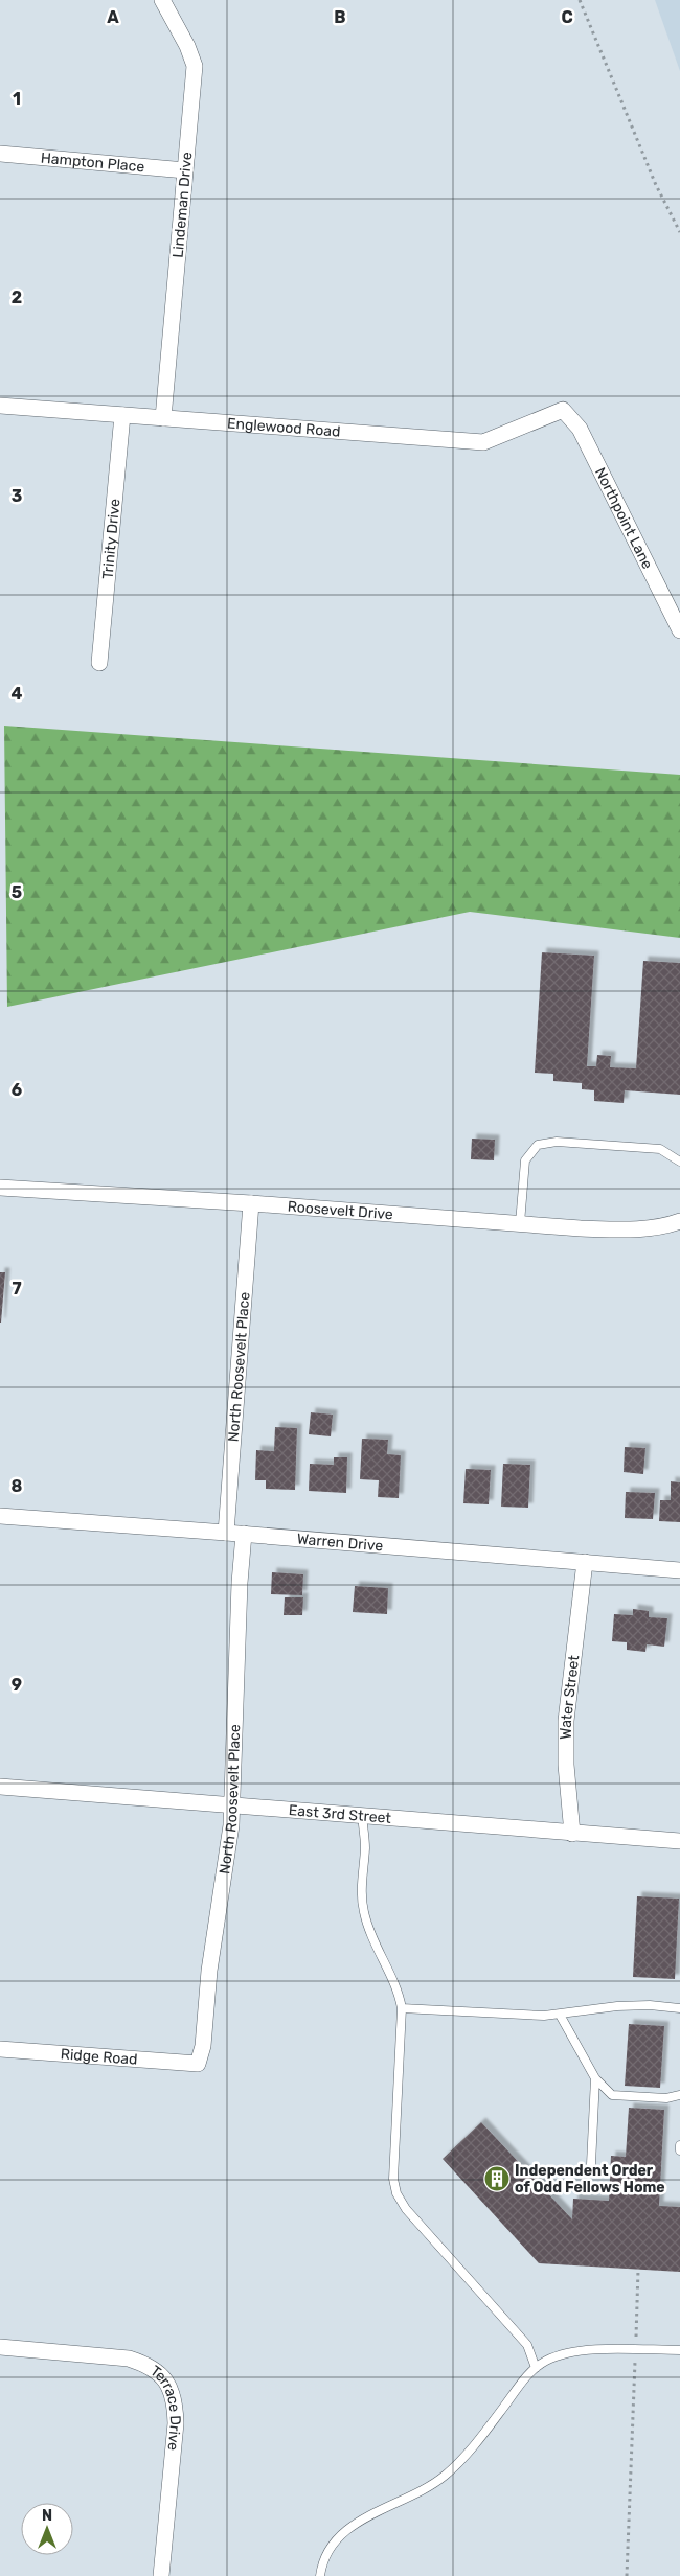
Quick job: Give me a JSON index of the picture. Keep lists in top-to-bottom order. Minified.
{"streets":{"street":["Hampton Place","Lindeman Drive","Englewood Road","Northpoint Lane","Trinity Drive","Roosevelt Drive","North Roosevelt Place","Warren Drive","Water Street","East 3rd Street","Ridge Road","Terrace Drive"]},"crossings":[["Hampton Place","Lindeman Drive"],["Lindeman Drive","Englewood Road"],["Englewood Road","Northpoint Lane"],["Englewood Road","Trinity Drive"],["Roosevelt Drive","North Roosevelt Place"],["North Roosevelt Place","Warren Drive"],["North Roosevelt Place","East 3rd Street"],["North Roosevelt Place","Ridge Road"],["Warren Drive","Water Street"],["Water Street","East 3rd Street"]],"places":{"building":["Independent Order of Odd Fellows Home"]},"north":"top","grid":{"columns":["A","B","C"],"rows":["1","2","3","4","5","6","7","8","9"]}}
